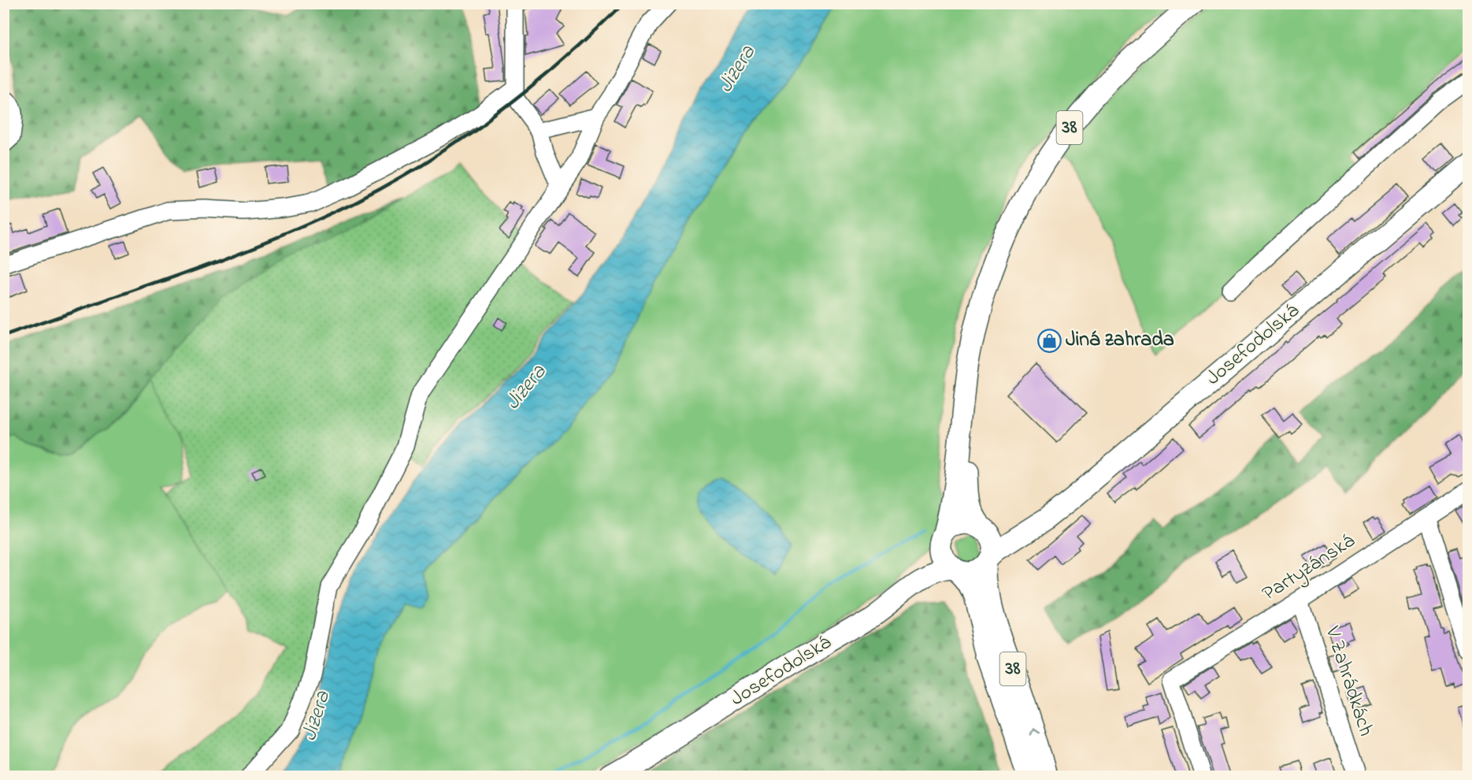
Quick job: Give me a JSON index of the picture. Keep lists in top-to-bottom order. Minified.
{"streets":{"main road":["38","Josefodolská"],"street":["Partyzánská","V Zahrádkách"]},"crossings":[["38","Josefodolská"],["Partyzánská","V Zahrádkách"]],"water":["Jizera"],"places":{"shop":["Jiná zahrada"]}}
